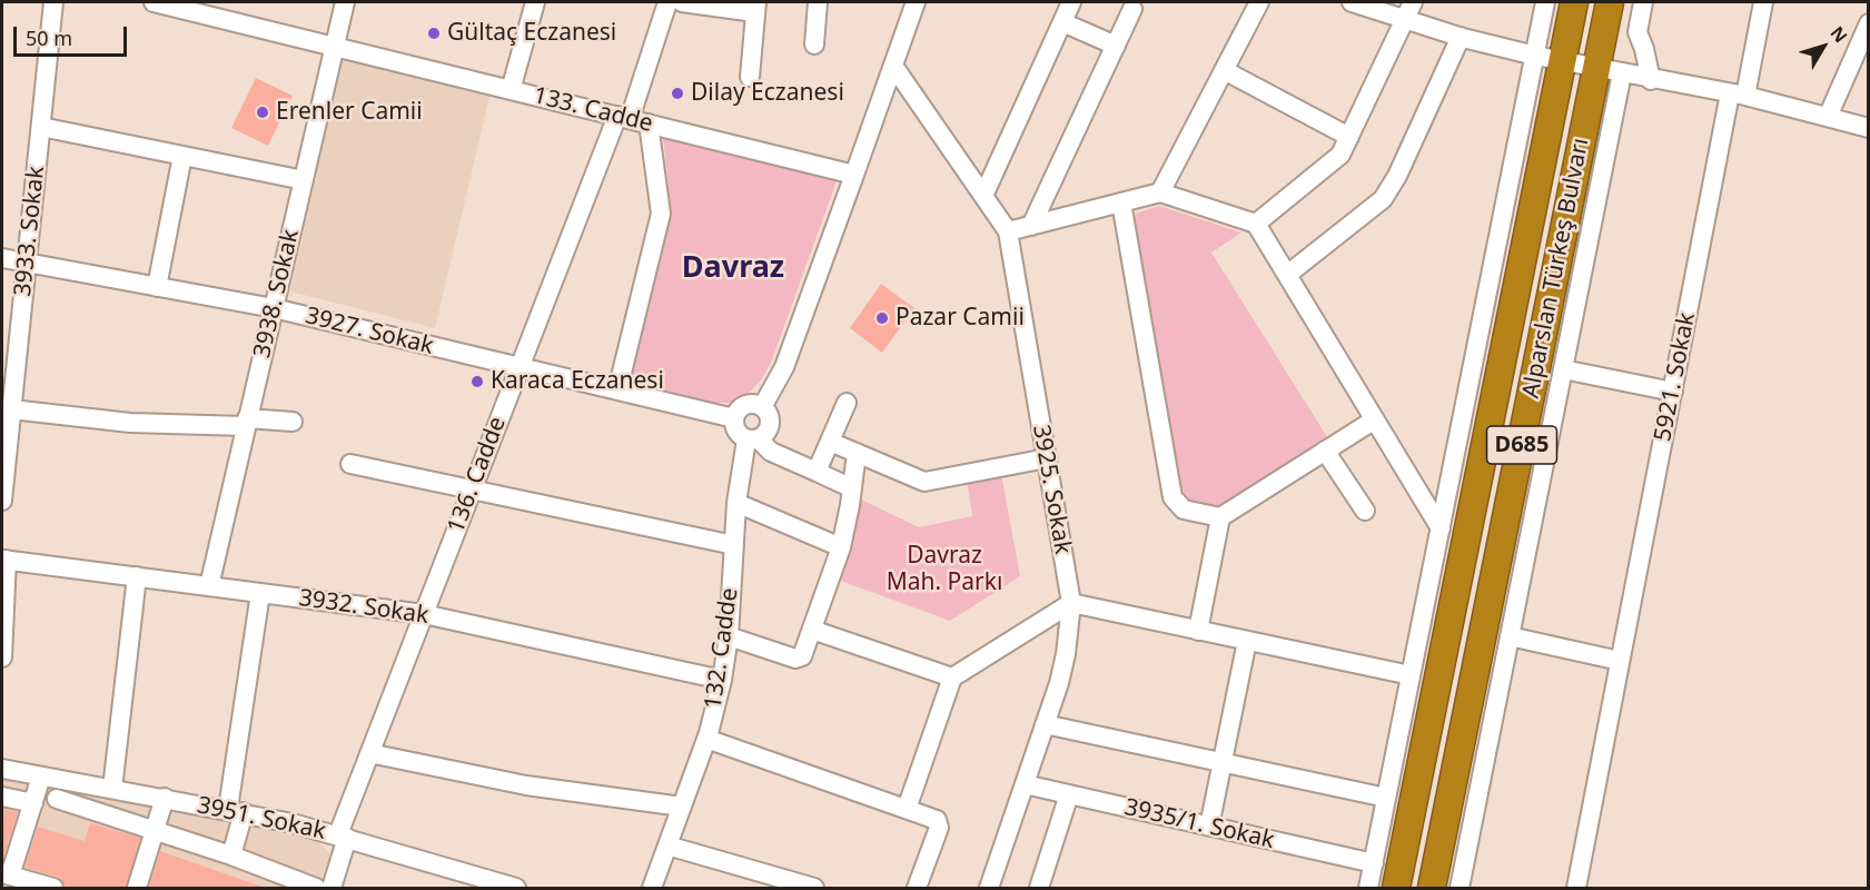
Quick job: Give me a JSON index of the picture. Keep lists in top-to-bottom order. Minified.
{"streets":{"highway":["Alparslan Türkeş Bulvarı","D685"],"street":["133. Cadde","3933. Sokak","3938. Sokak","3927. Sokak","5921. Sokak","136. Cadde","3925. Sokak","3932. Sokak","132. Cadde","3951. Sokak","3935/1. Sokak"]},"crossings":[["133. Cadde","3938. Sokak"],["133. Cadde","136. Cadde"],["3933. Sokak","3927. Sokak"],["3938. Sokak","3927. Sokak"],["3938. Sokak","3932. Sokak"],["3927. Sokak","136. Cadde"],["3927. Sokak","132. Cadde"],["136. Cadde","3932. Sokak"],["136. Cadde","3951. Sokak"],["3925. Sokak","3935/1. Sokak"],["3932. Sokak","132. Cadde"]],"districts":["Davraz"],"parks":["Davraz Mah. Parkı"],"places":["Gültaç Eczanesi","Dilay Eczanesi","Erenler Camii","Pazar Camii","Karaca Eczanesi"],"scale_bar":"50 m","north":"top right"}
